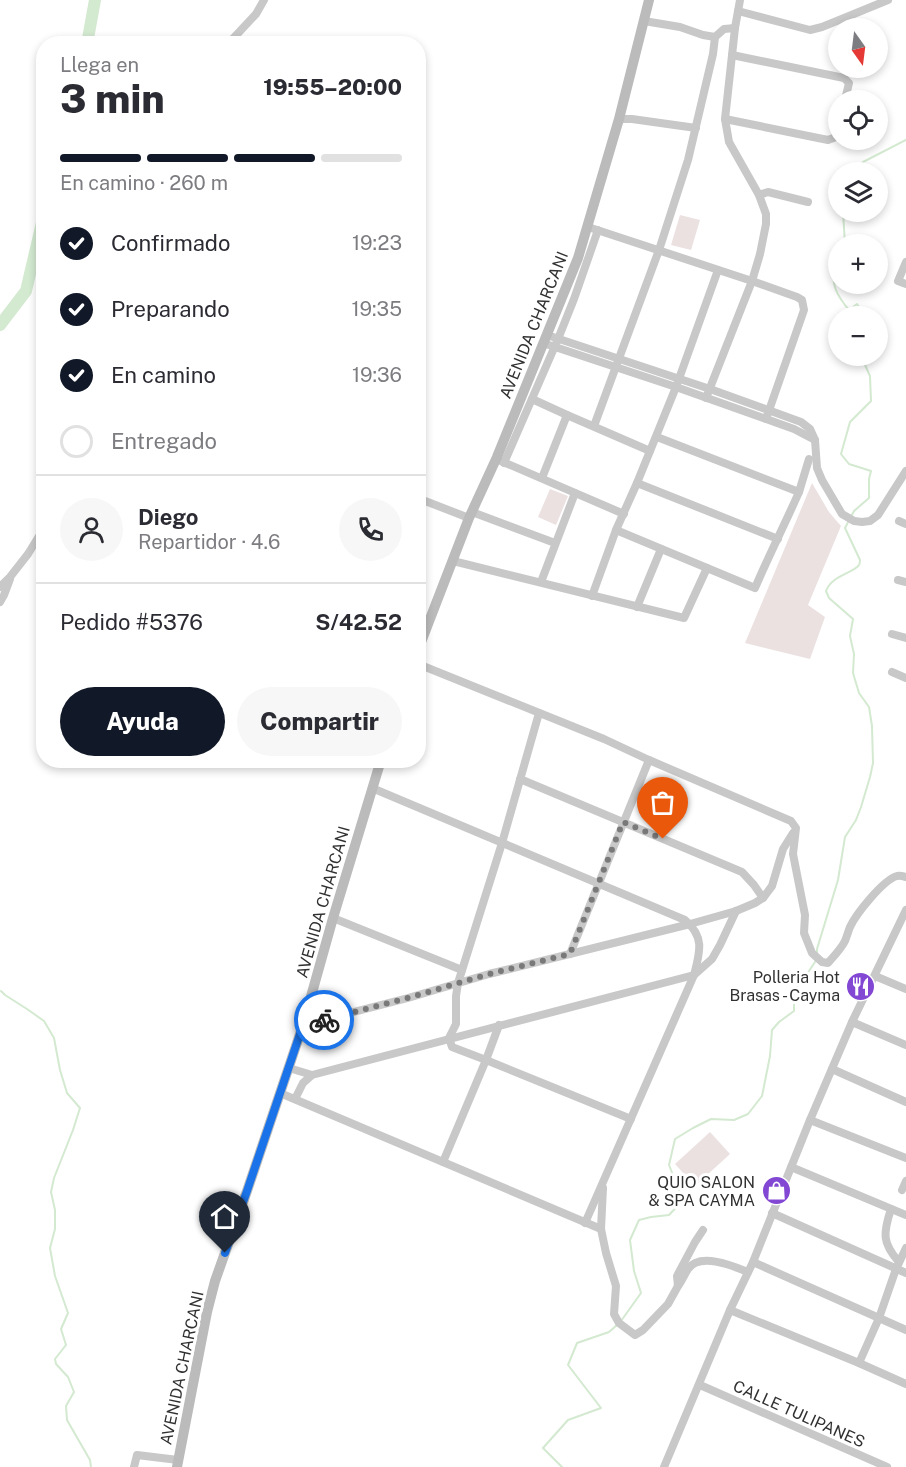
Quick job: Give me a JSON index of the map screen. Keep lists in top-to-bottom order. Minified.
{"streets":{"main road":["AVENIDA CHARCANI"],"street":["CALLE TULIPANES"]},"places":{"restaurant":["Polleria Hot Brasas - Cayma"],"shop":["QUIO SALON & SPA CAYMA"]},"north":"bottom","page":{"map_buttons":["+","−"],"heading":["3 min","Llega en","19:55–20:00"],"panel":["Diego","Repartidor · 4.6","Pedido #5376","S/42.52"],"bar":"En camino · 260 m","list":[["Confirmado","19:23"],["Preparando","19:35"],["En camino","19:36"],"Entregado"],"buttons":["Ayuda","Compartir"]}}
